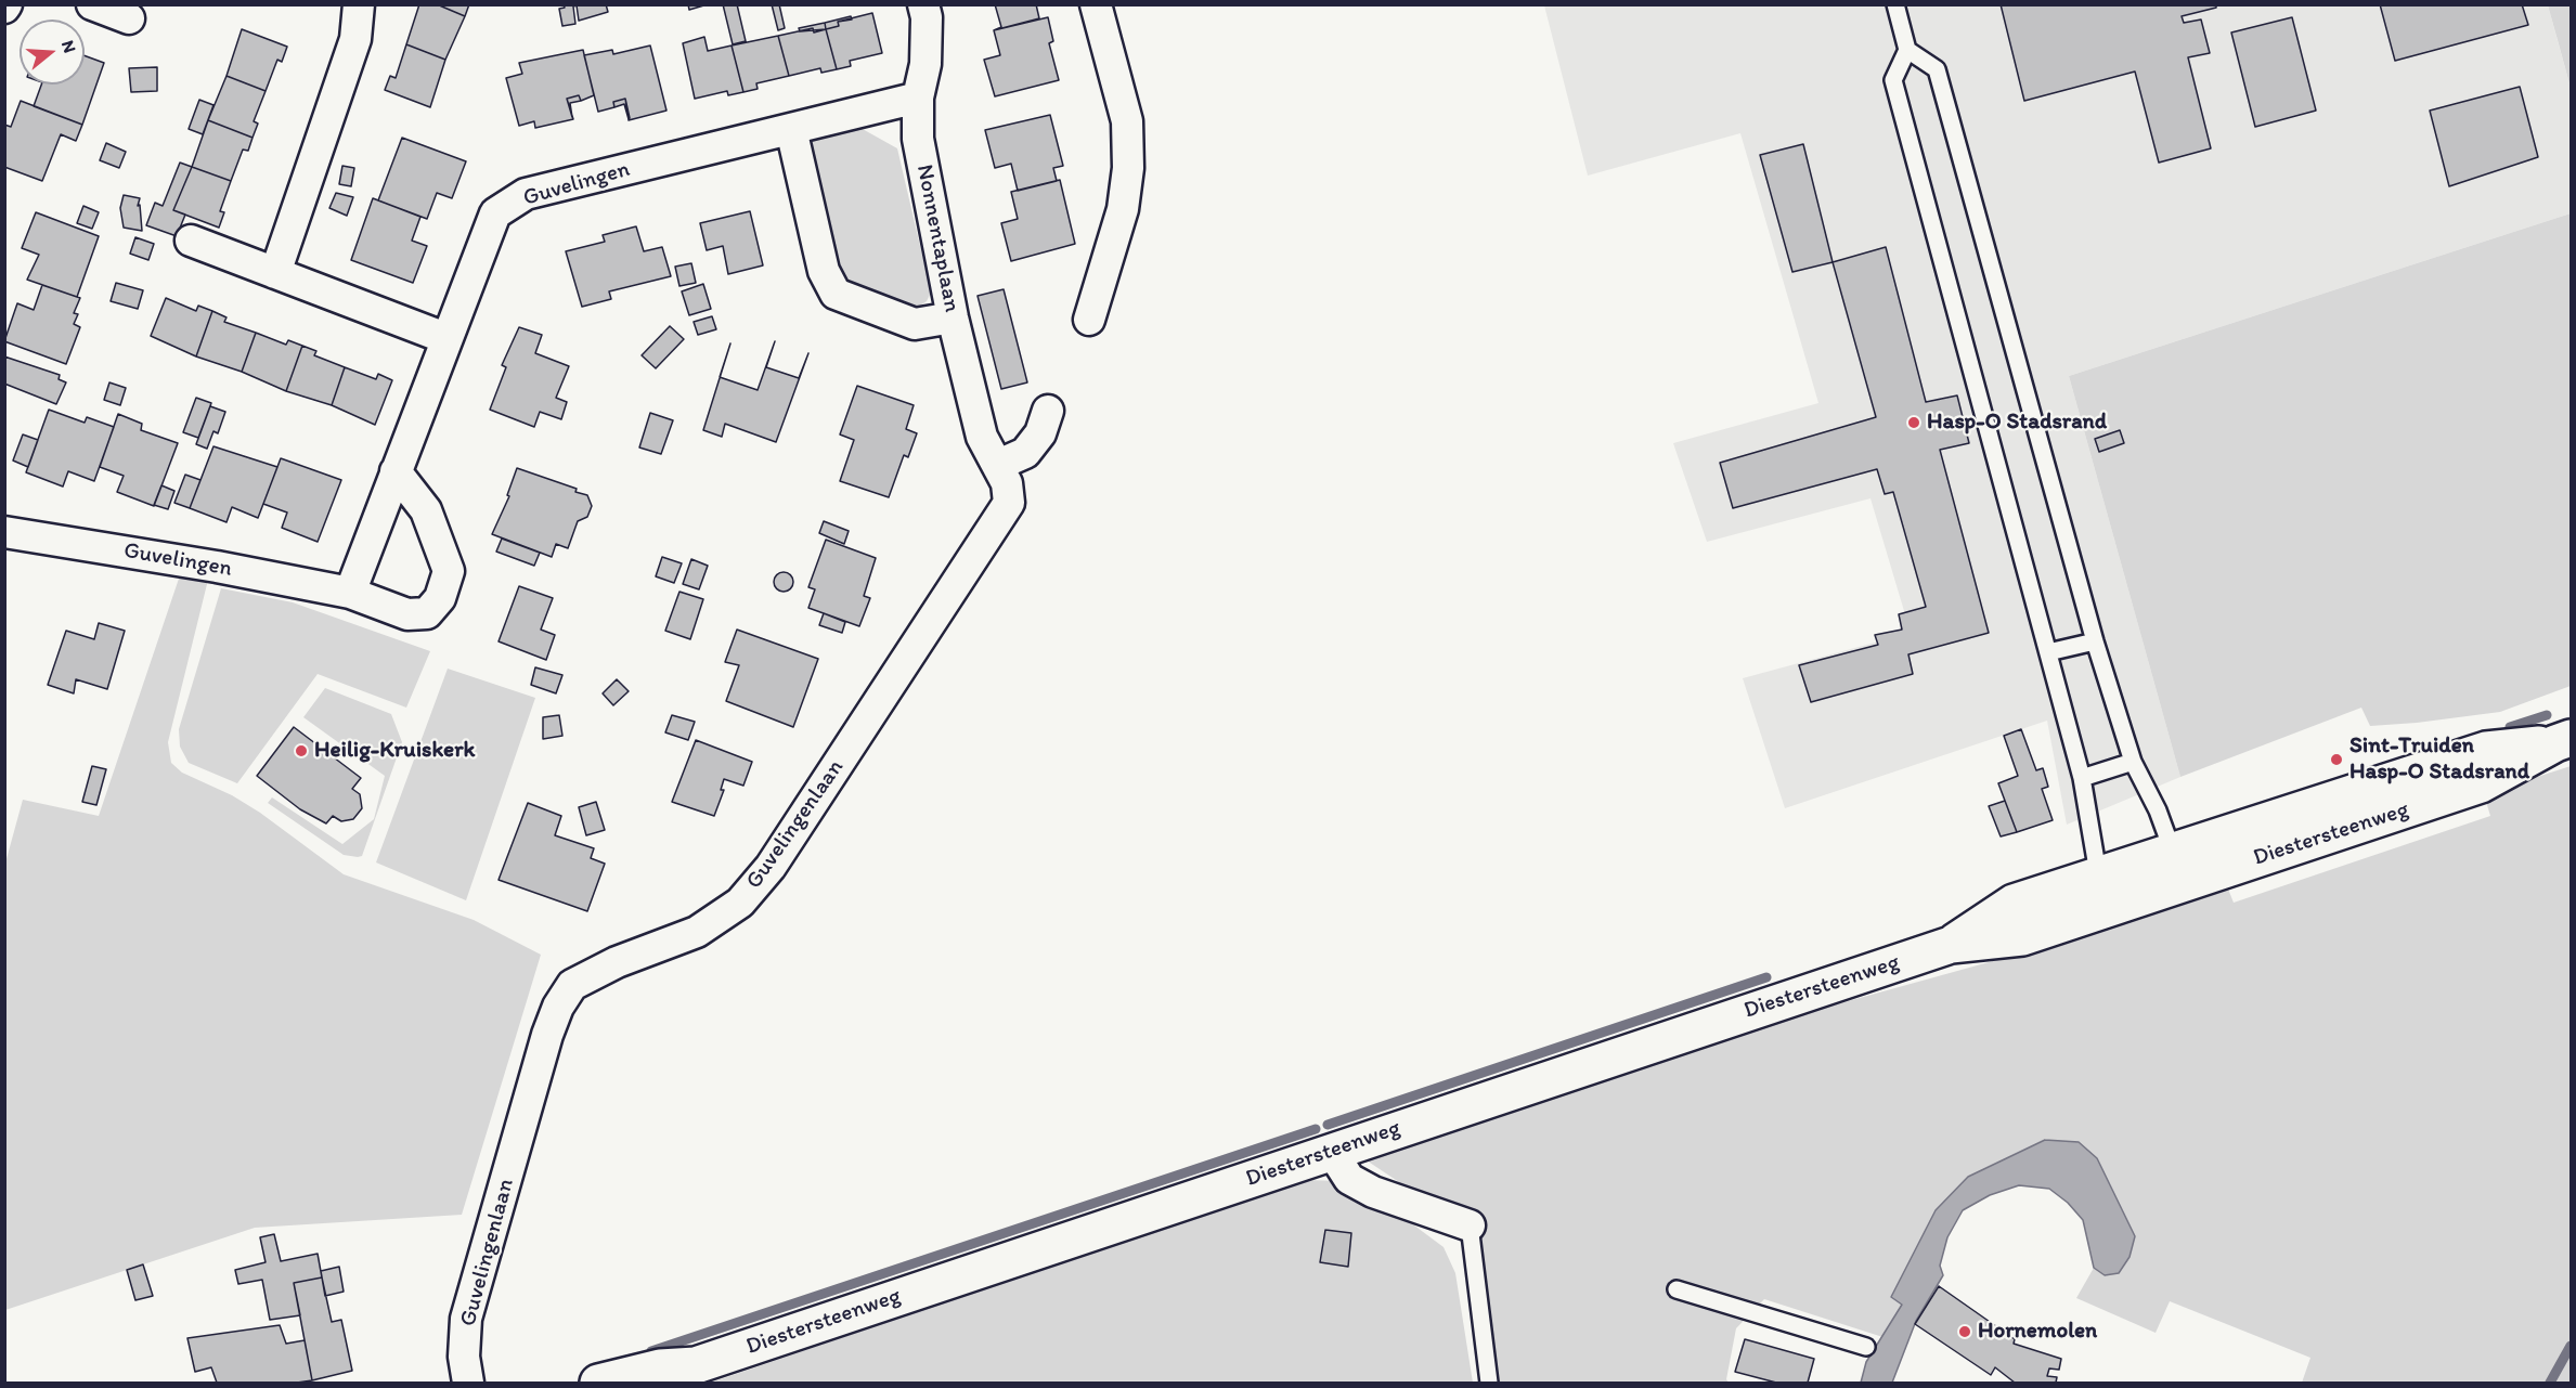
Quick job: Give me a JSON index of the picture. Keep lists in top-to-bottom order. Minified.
{"streets":{"main road":["Diestersteenweg"],"street":["Guvelingen","Nonnentaplaan","Guvelingenlaan"]},"crossings":[["Guvelingen","Nonnentaplaan"],["Nonnentaplaan","Guvelingenlaan"]],"places":["Hasp-O Stadsrand","Heilig-Kruiskerk","Sint-Truiden Hasp-O Stadsrand","Hornemolen"],"north":"right"}
